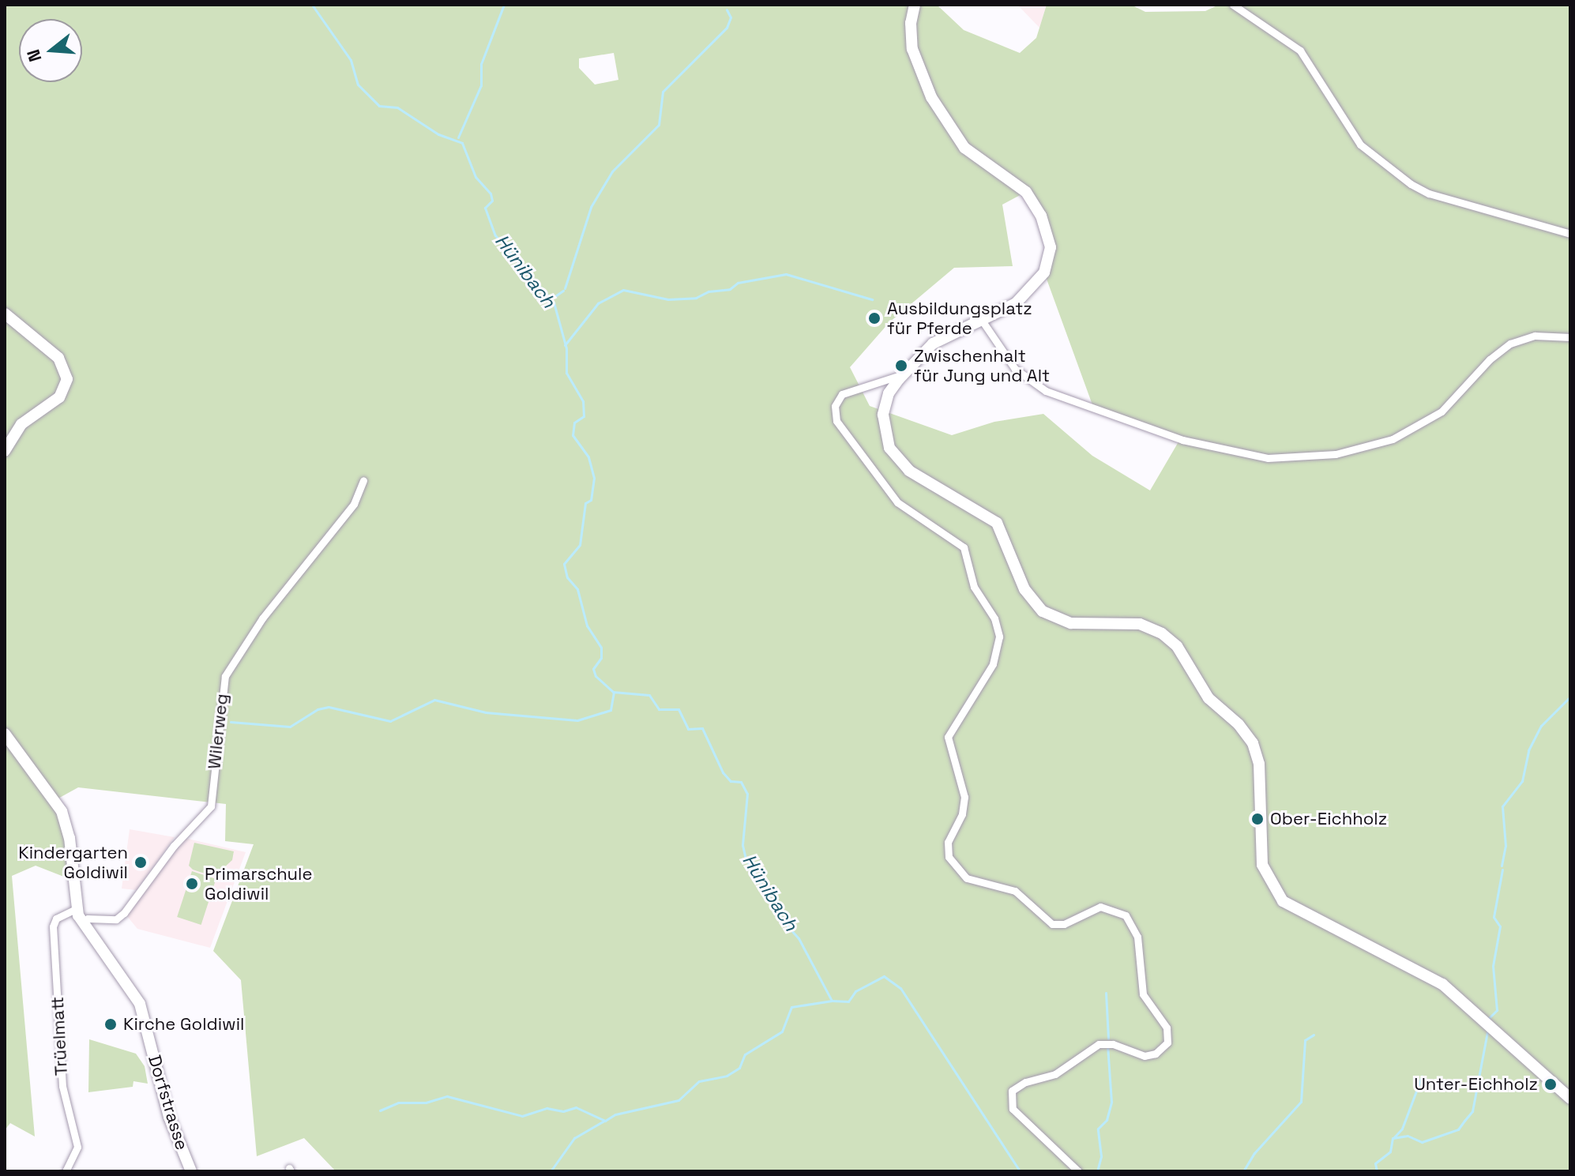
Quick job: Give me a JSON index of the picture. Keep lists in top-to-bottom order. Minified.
{"streets":{"street":["Wilerweg","Trüelmatt","Dorfstrasse"]},"crossings":[["Wilerweg","Dorfstrasse"],["Trüelmatt","Dorfstrasse"]],"water":["Hünibach"],"places":["Ausbildungsplatz für Pferde","Zwischenhalt für Jung und Alt","Ober-Eichholz","Kindergarten Goldiwil","Primarschule Goldiwil","Kirche Goldiwil","Unter-Eichholz"],"north":"left"}
